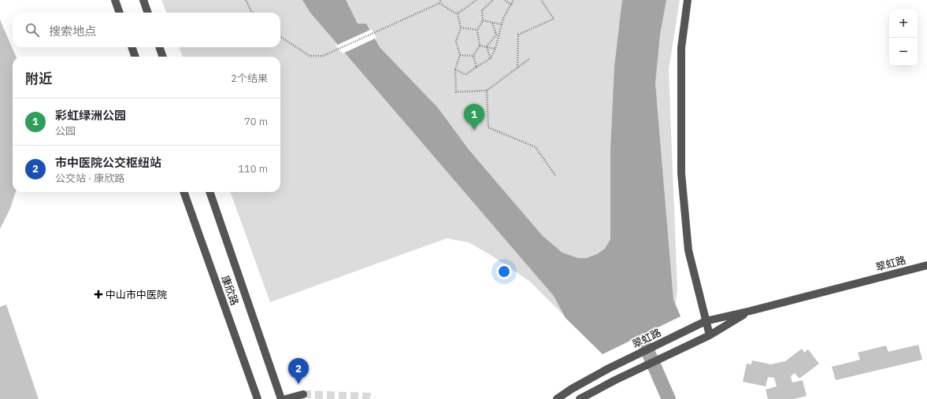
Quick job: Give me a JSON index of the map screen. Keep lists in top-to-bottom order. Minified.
{"streets":{"street":["翠虹路","康欣路"]},"places":{"health":["中山市中医院"]},"page":{"map_buttons":["+","−"],"search":"搜索地点","heading":["附近","2个结果"],"list":[{"mark":"1","name":"彩虹绿洲公园","note":"公园","value":"70 m"},{"mark":"2","name":"市中医院公交枢纽站","note":"公交站 · 康欣路","value":"110 m"}],"pins":["1","2"]}}
